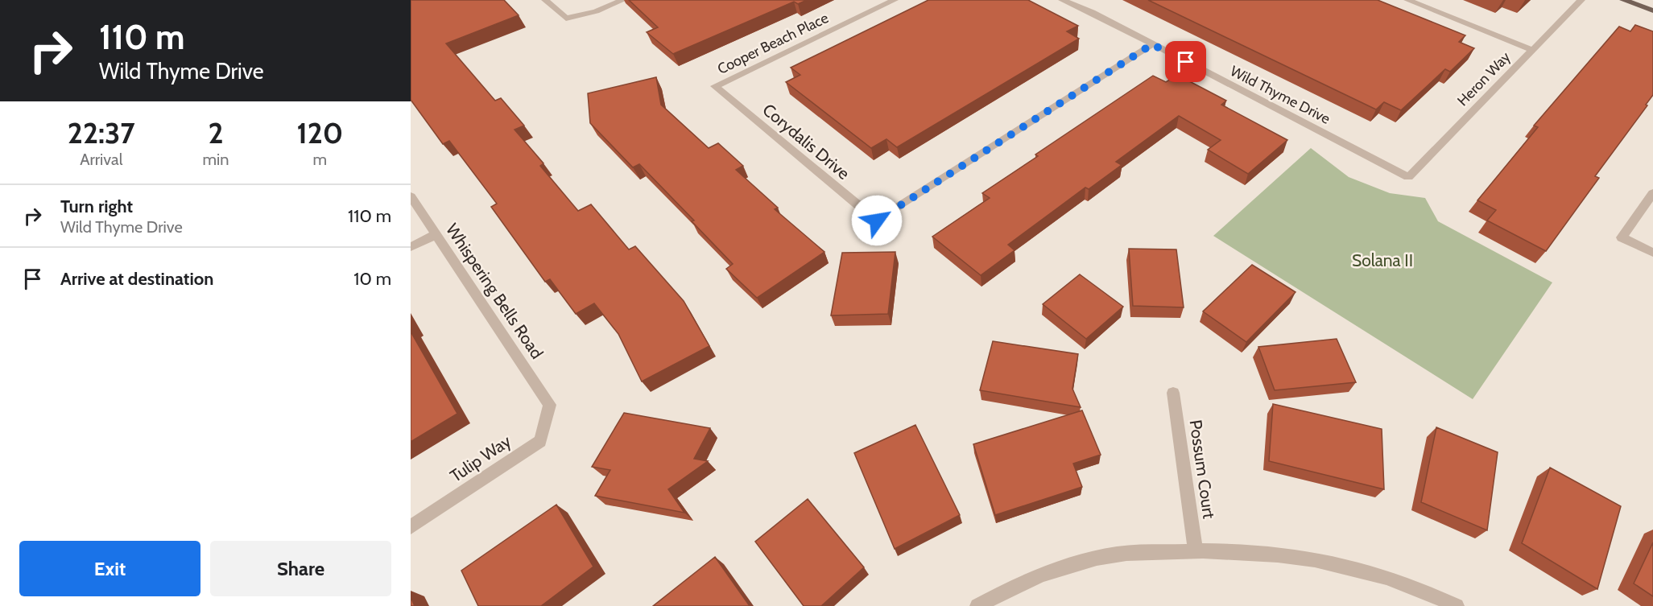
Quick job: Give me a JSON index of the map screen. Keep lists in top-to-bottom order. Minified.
{"streets":{"street":["Cooper Beach Place","Heron Way","Wild Thyme Drive","Corydalis Drive","Whispering Bells Road","Tulip Way","Possum Court"]},"crossings":[["Cooper Beach Place","Corydalis Drive"],["Heron Way","Wild Thyme Drive"],["Wild Thyme Drive","Corydalis Drive"],["Whispering Bells Road","Tulip Way"]],"parks":["Solana II"],"page":{"turn":["110 m","Wild Thyme Drive"],"eta":["22:37","Arrival","2","min","120","m"],"list":[{"name":"Turn right","note":"Wild Thyme Drive","value":"110 m"},{"name":"Arrive at destination","value":"10 m"}],"buttons":["Exit","Share"]}}
